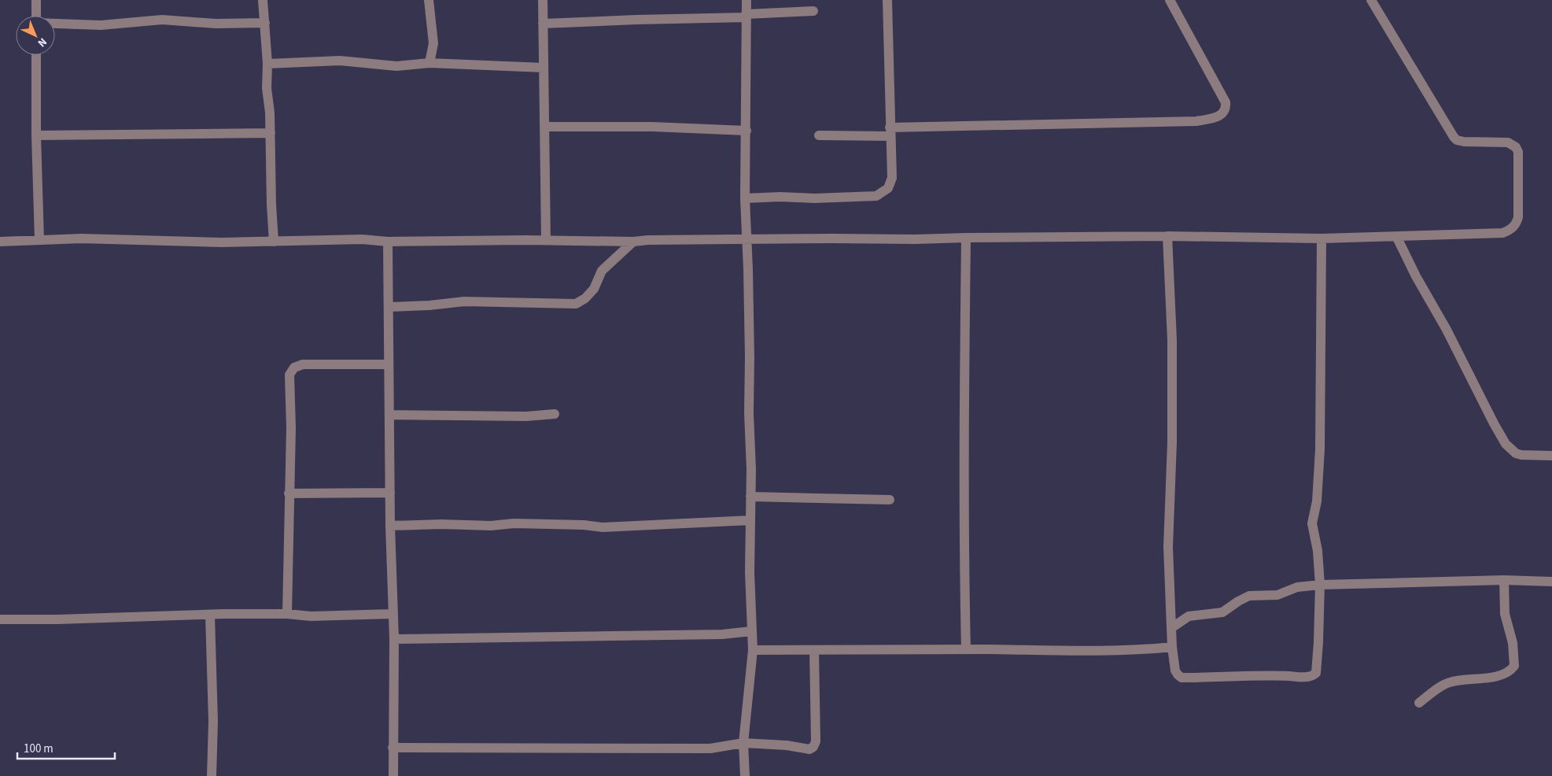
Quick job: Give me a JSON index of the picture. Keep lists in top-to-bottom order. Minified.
{"scale_bar":"100 m","north":"bottom right"}
